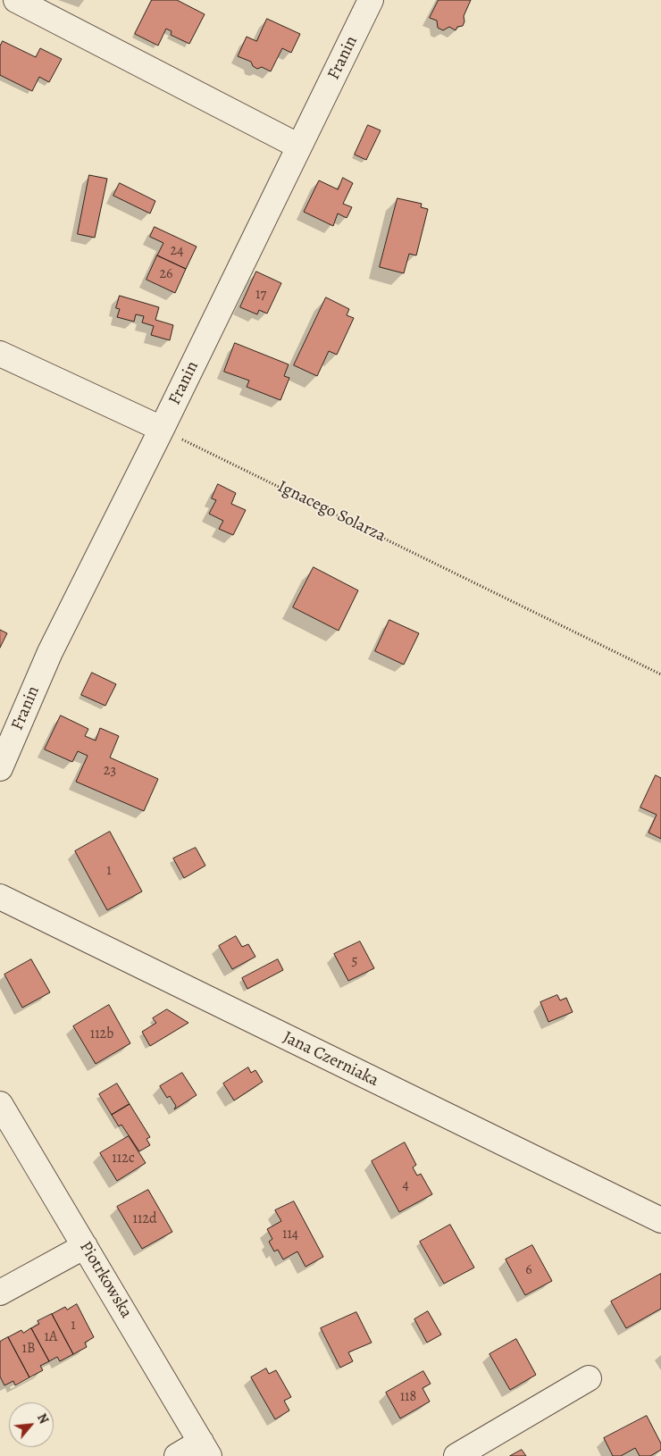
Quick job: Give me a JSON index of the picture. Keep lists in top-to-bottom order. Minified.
{"streets":{"street":["Franin","Jana Czerniaka","Piotrkowska"],"path":["Ignacego Solarza"]},"crossings":[["Franin","Ignacego Solarza"]],"house_numbers":["24","26","17","23","1","5","112b","112c","4","112d","114","6","1","1A","1B","118"],"north":"top right"}
